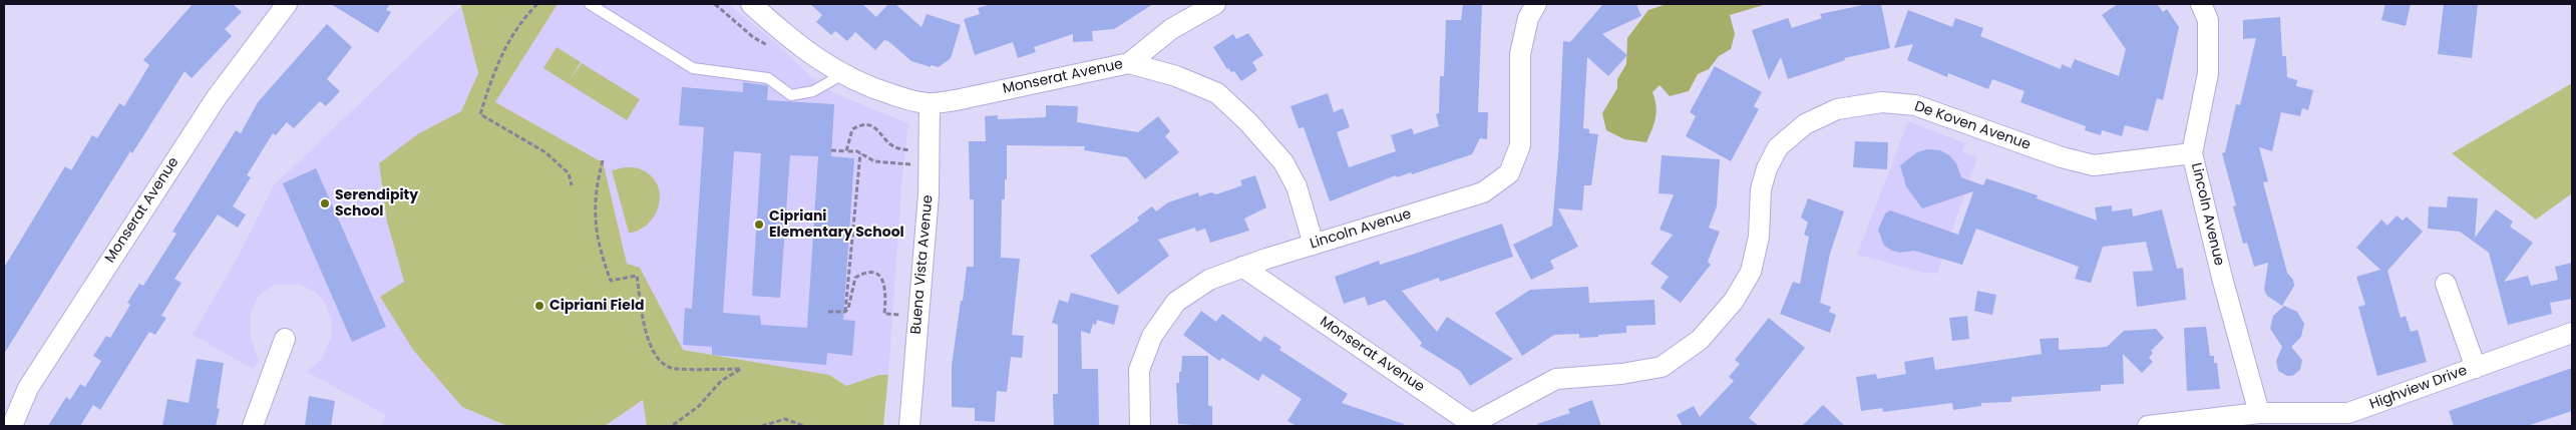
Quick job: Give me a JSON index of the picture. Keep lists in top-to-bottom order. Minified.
{"streets":{"street":["Monserat Avenue","De Koven Avenue","Lincoln Avenue","Buena Vista Avenue","Highview Drive"]},"crossings":[["Monserat Avenue","De Koven Avenue"],["Monserat Avenue","Lincoln Avenue"],["Monserat Avenue","Buena Vista Avenue"],["De Koven Avenue","Lincoln Avenue"],["Lincoln Avenue","Highview Drive"]],"places":["Serendipity School","Cipriani Elementary School","Cipriani Field"]}
